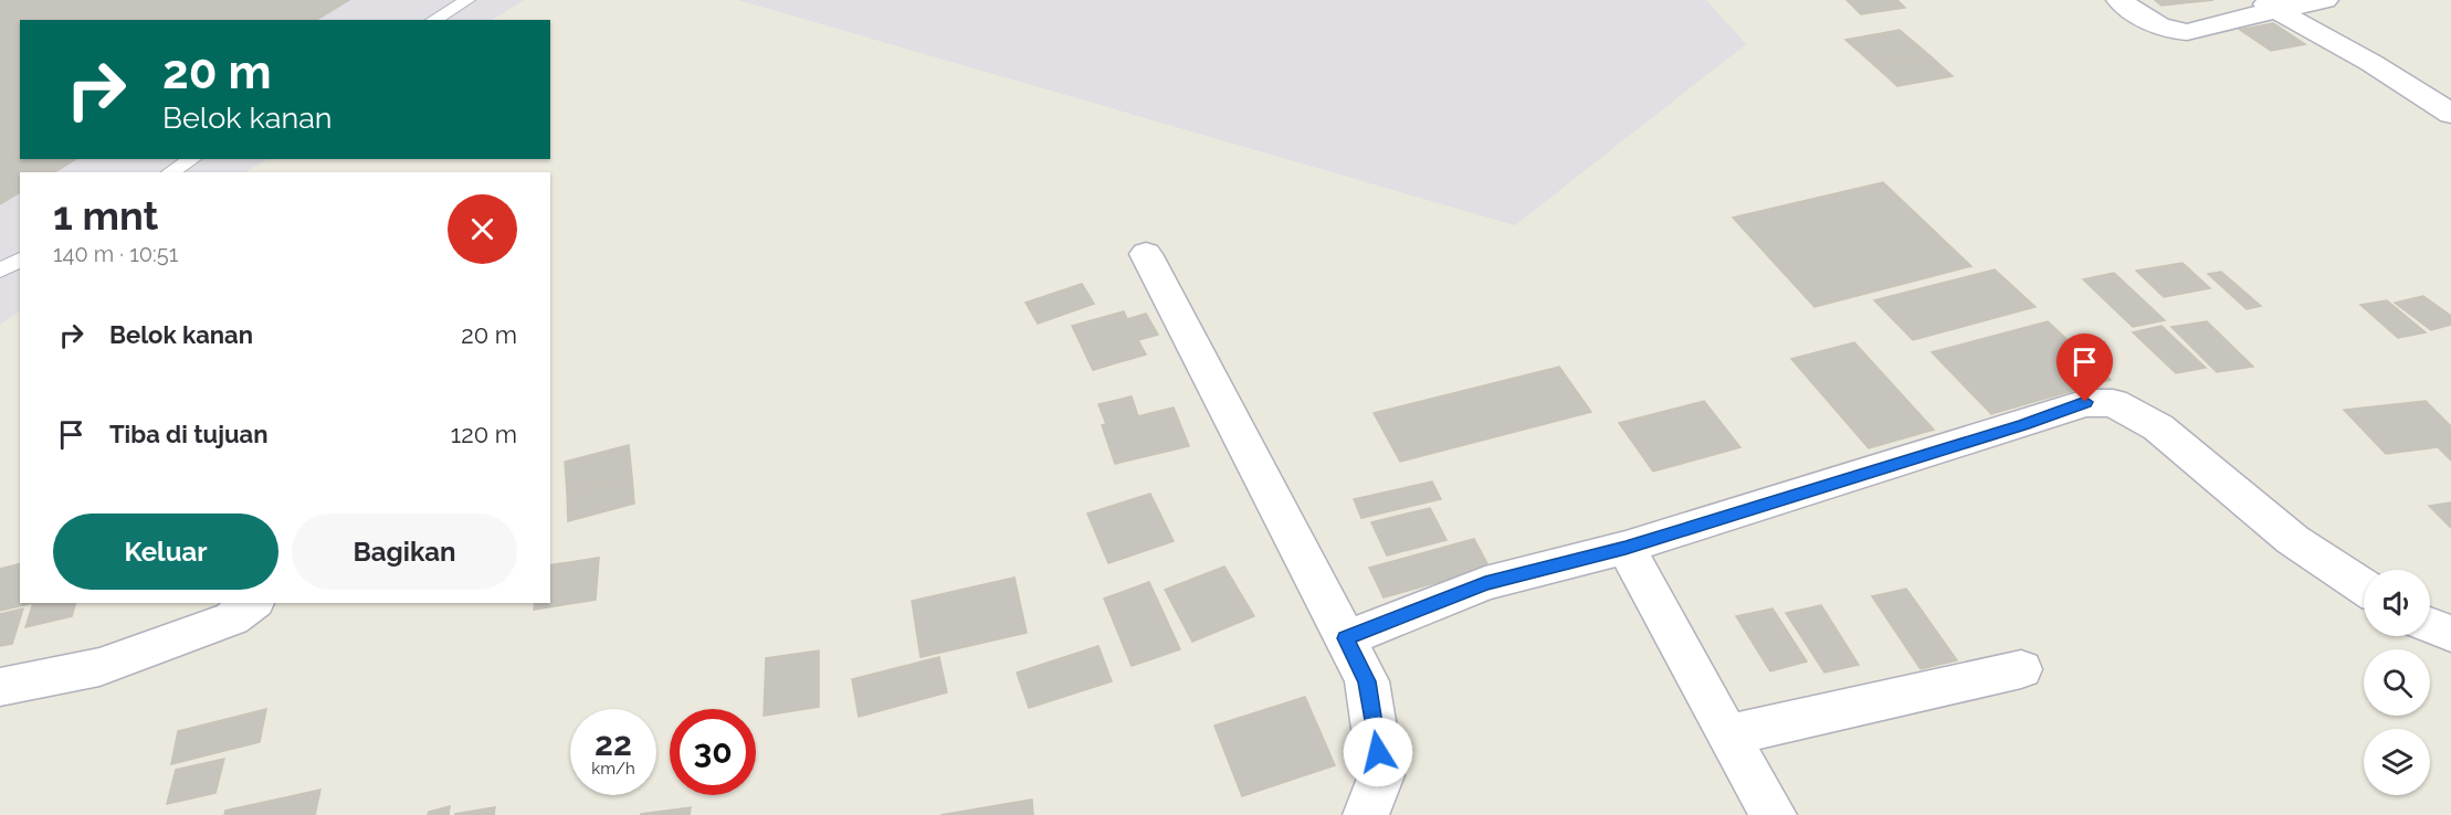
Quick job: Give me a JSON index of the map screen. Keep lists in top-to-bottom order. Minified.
{"page":{"turn":["20 m","Belok kanan"],"heading":["1 mnt","140 m · 10:51"],"list":[{"name":"Belok kanan","value":"20 m"},{"name":"Tiba di tujuan","value":"120 m"}],"buttons":["Keluar","Bagikan"],"speed":"22 km/h","limit":"30"}}
